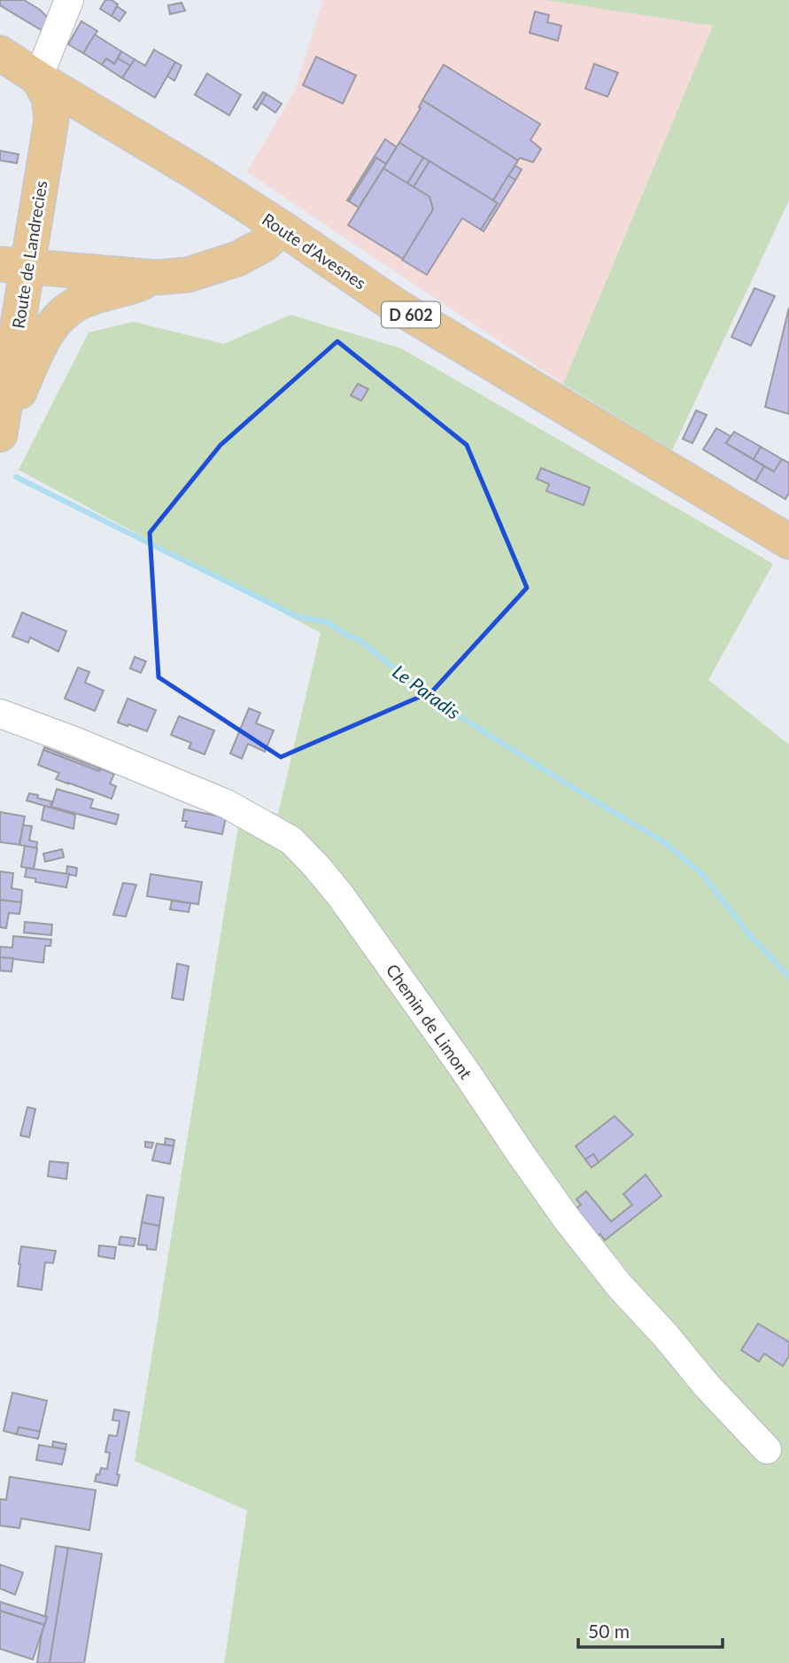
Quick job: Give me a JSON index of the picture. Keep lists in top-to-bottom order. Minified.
{"streets":{"main road":["Route d'Avesnes","Route de Landrecies","D 602"],"street":["Chemin de Limont"]},"crossings":[["Route d'Avesnes","Route de Landrecies"]],"water":["Le Paradis"],"scale_bar":"50 m"}
